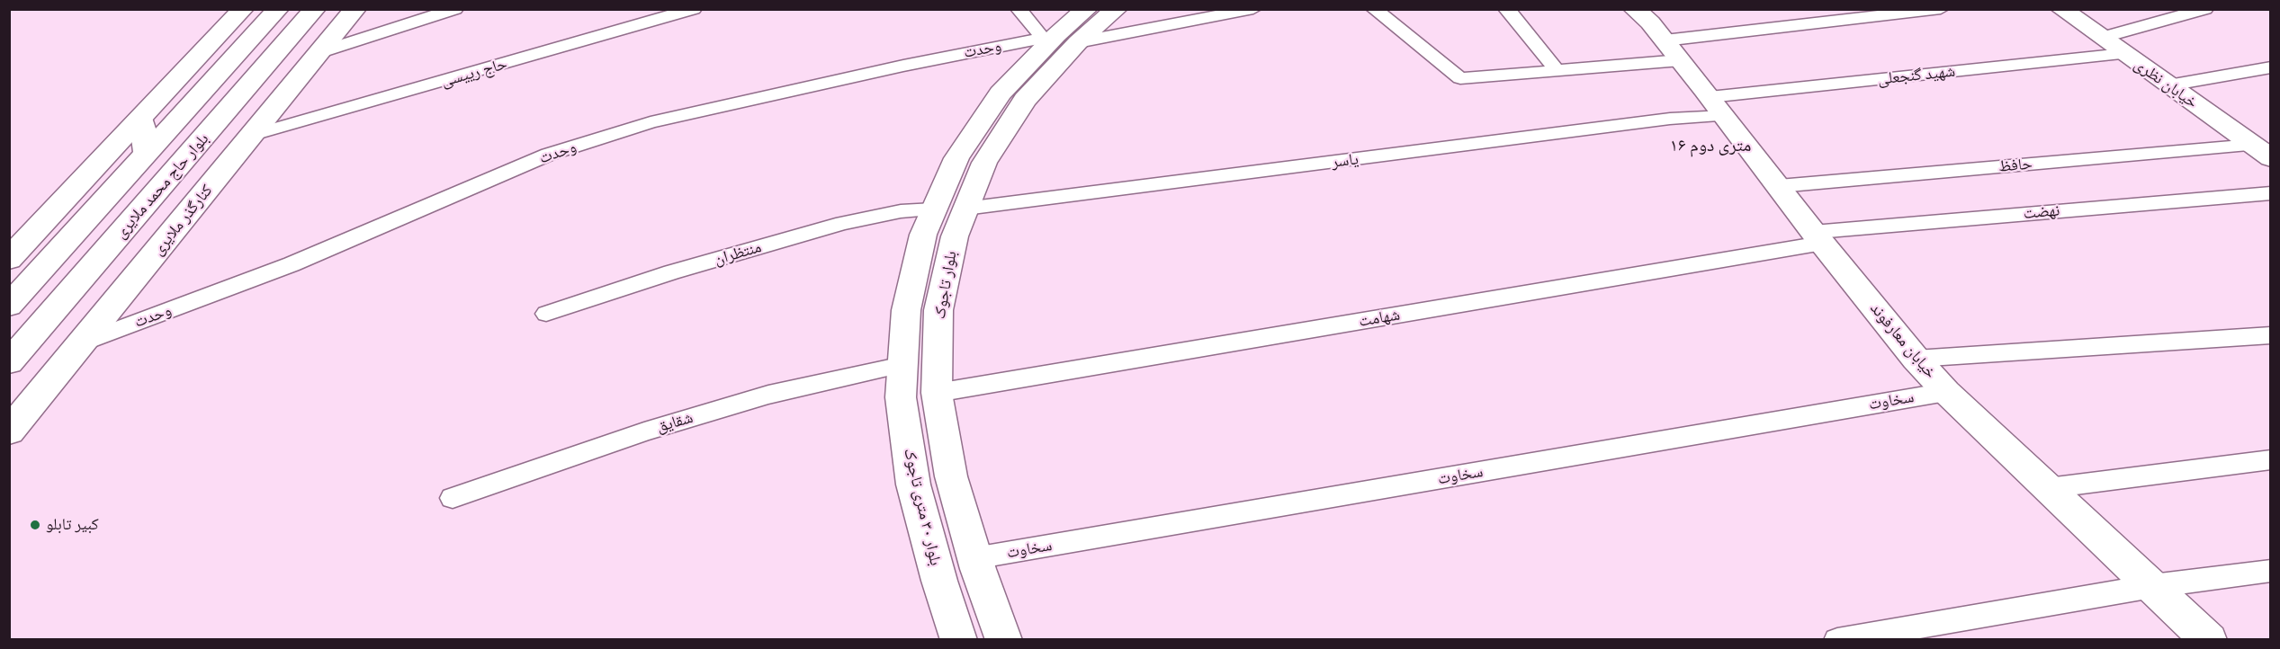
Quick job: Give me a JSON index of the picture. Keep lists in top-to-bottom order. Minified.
{"streets":{"main road":["خیابان نظری","بلوار حاج محمد ملایری","کنارگذر ملایری","بلوار تاجوک","خیابان معارفوند","بلوار ۳۰ متری تاجوک"],"street":["وحدت","حاج رییسی","شهید گنجعلی","یاسر","حافظ","نهضت","منتظران","شهامت","سخاوت","شقایق"]},"crossings":[["وحدت","کنارگذر ملایری"],["وحدت","بلوار تاجوک"],["وحدت","بلوار ۳۰ متری تاجوک"],["حاج رییسی","کنارگذر ملایری"],["شهید گنجعلی","خیابان نظری"],["شهید گنجعلی","یاسر"],["شهید گنجعلی","خیابان معارفوند"],["خیابان نظری","حافظ"],["یاسر","بلوار تاجوک"],["یاسر","خیابان معارفوند"],["حافظ","خیابان معارفوند"],["نهضت","شهامت"],["نهضت","خیابان معارفوند"],["منتظران","بلوار ۳۰ متری تاجوک"],["بلوار تاجوک","شهامت"],["بلوار تاجوک","سخاوت"],["بلوار تاجوک","بلوار ۳۰ متری تاجوک"],["شهامت","خیابان معارفوند"],["خیابان معارفوند","سخاوت"],["شقایق","بلوار ۳۰ متری تاجوک"]],"districts":["۱۶ متری دوم"],"places":["کبیر تابلو"]}
